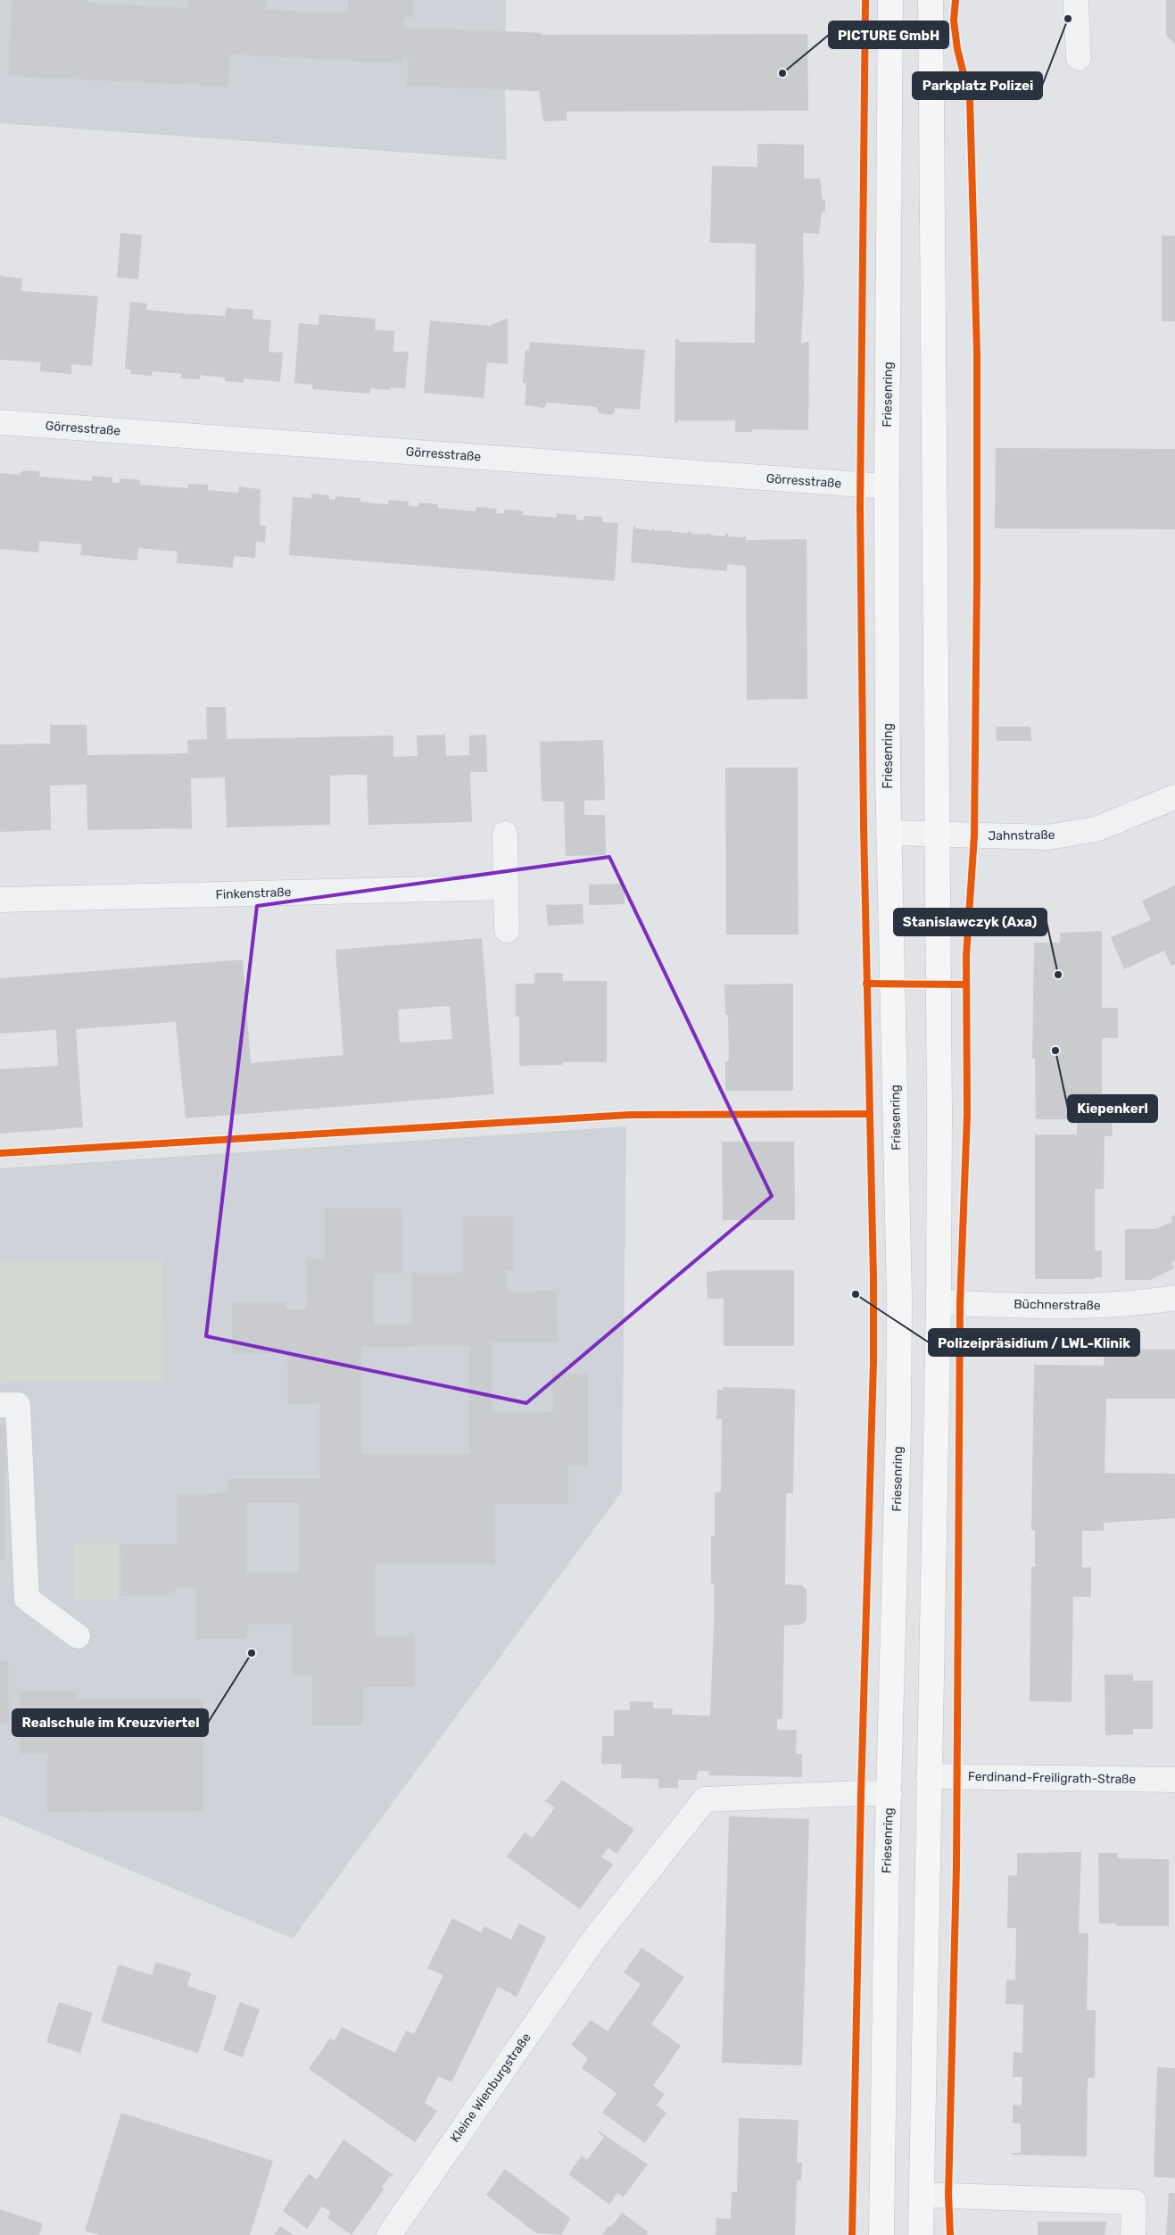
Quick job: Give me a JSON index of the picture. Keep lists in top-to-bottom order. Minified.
{"streets":{"main road":["Friesenring"],"street":["Görresstraße","Jahnstraße","Finkenstraße","Büchnerstraße","Ferdinand-Freiligrath-Straße","Kleine Wienburgstraße"]},"crossings":[["Friesenring","Görresstraße"],["Friesenring","Jahnstraße"],["Friesenring","Kleine Wienburgstraße"]],"places":["Parkplatz Polizei","PICTURE GmbH","Stanislawczyk (Axa)","Kiepenkerl","Polizeipräsidium / LWL-Klinik","Realschule im Kreuzviertel"]}
